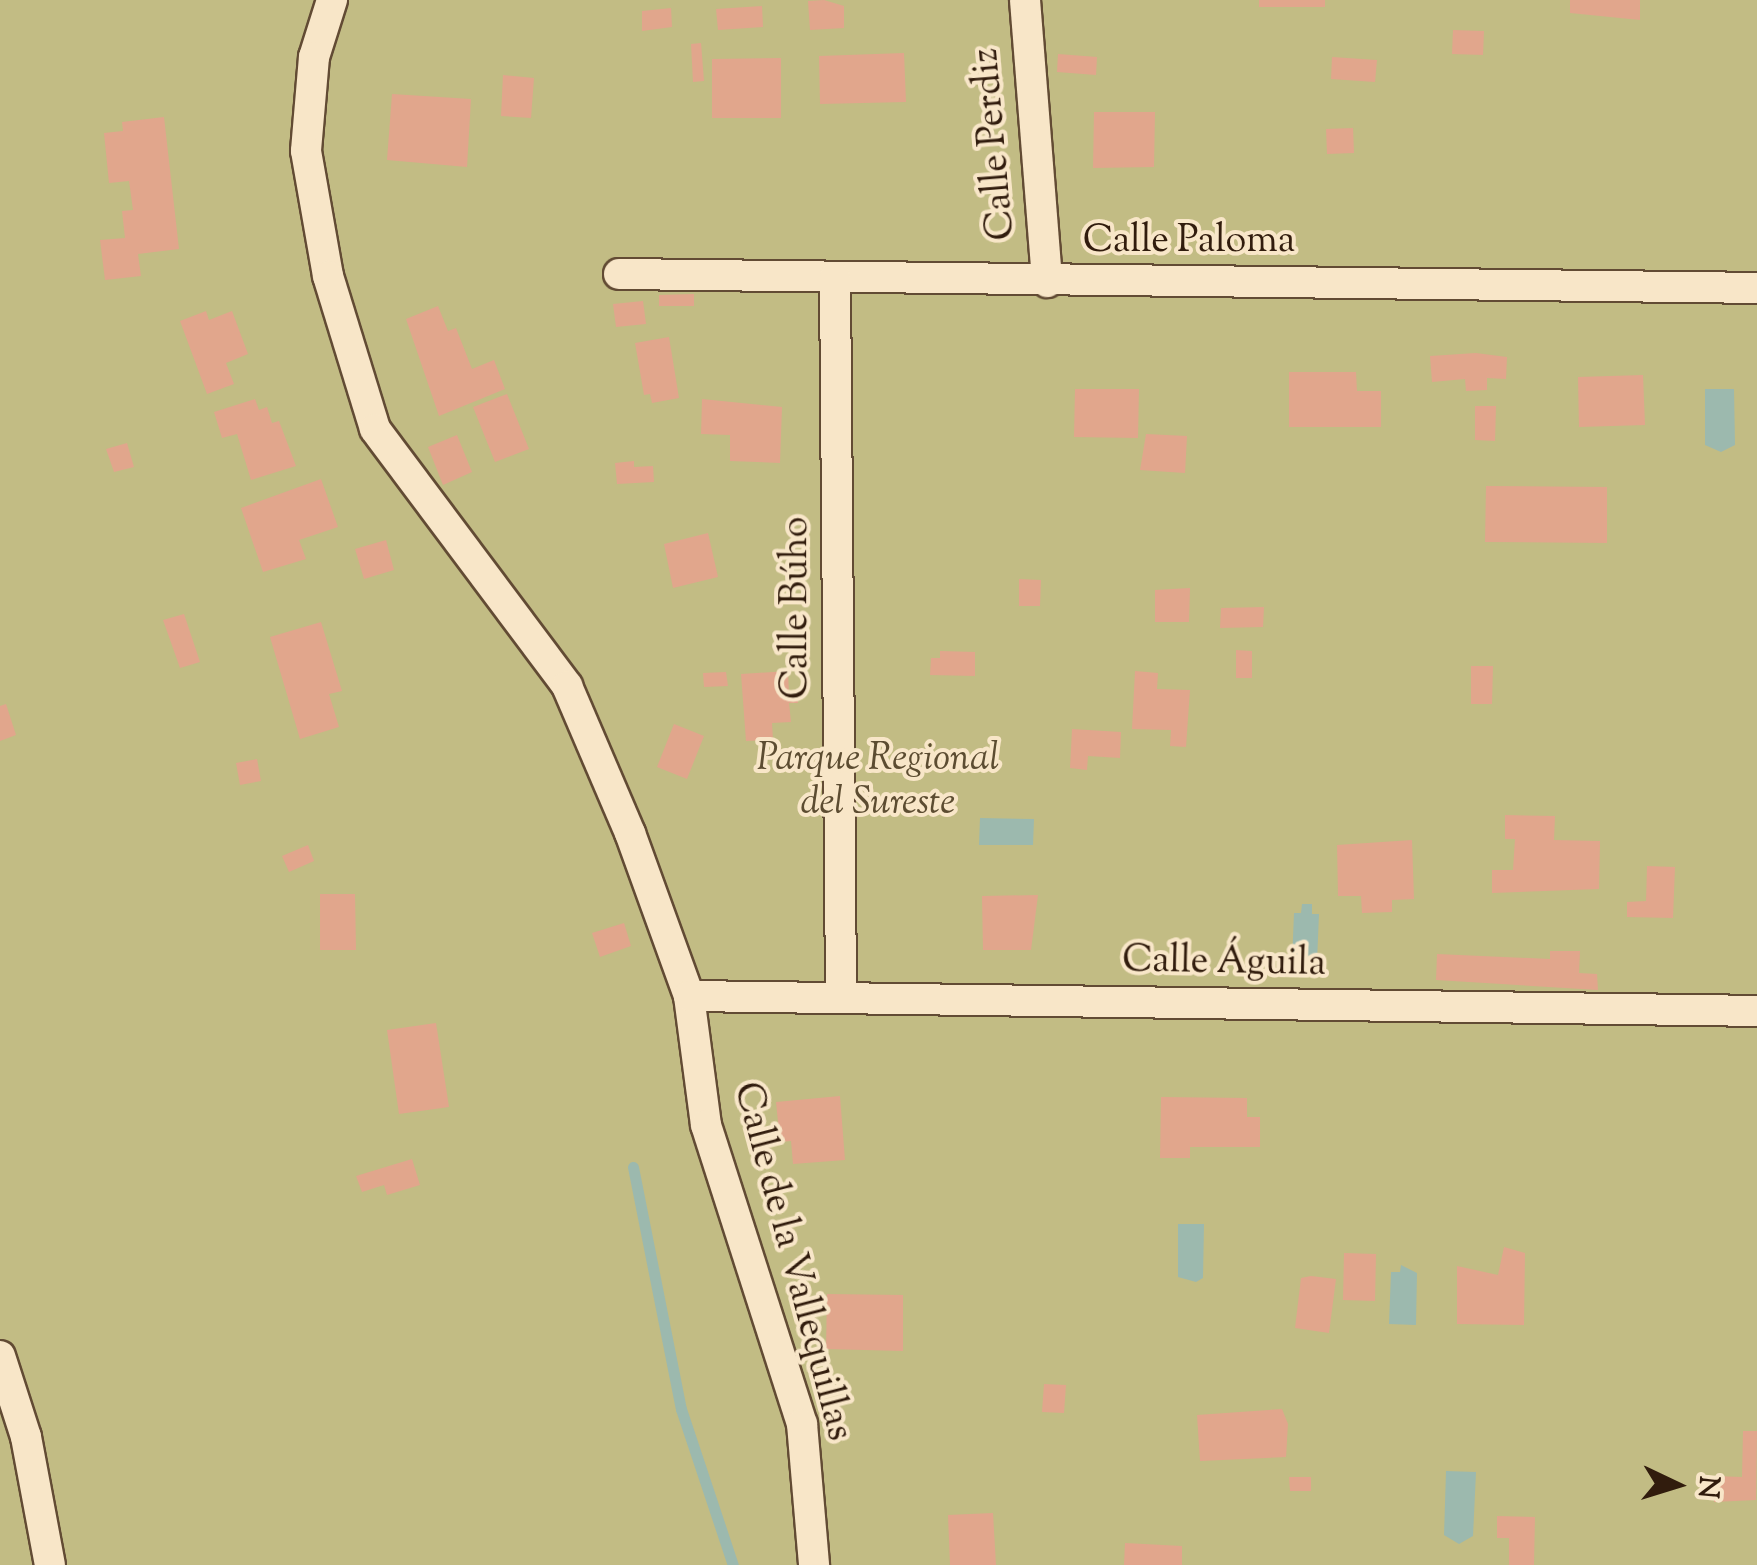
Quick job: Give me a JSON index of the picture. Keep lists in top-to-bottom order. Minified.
{"streets":{"street":["Calle Perdiz","Calle Paloma","Calle Búho","Calle Águila","Calle de la Vallequillas"]},"crossings":[["Calle Perdiz","Calle Paloma"],["Calle Paloma","Calle Búho"],["Calle Búho","Calle Águila"],["Calle Águila","Calle de la Vallequillas"]],"parks":["Parque Regional del Sureste"],"north":"right"}
